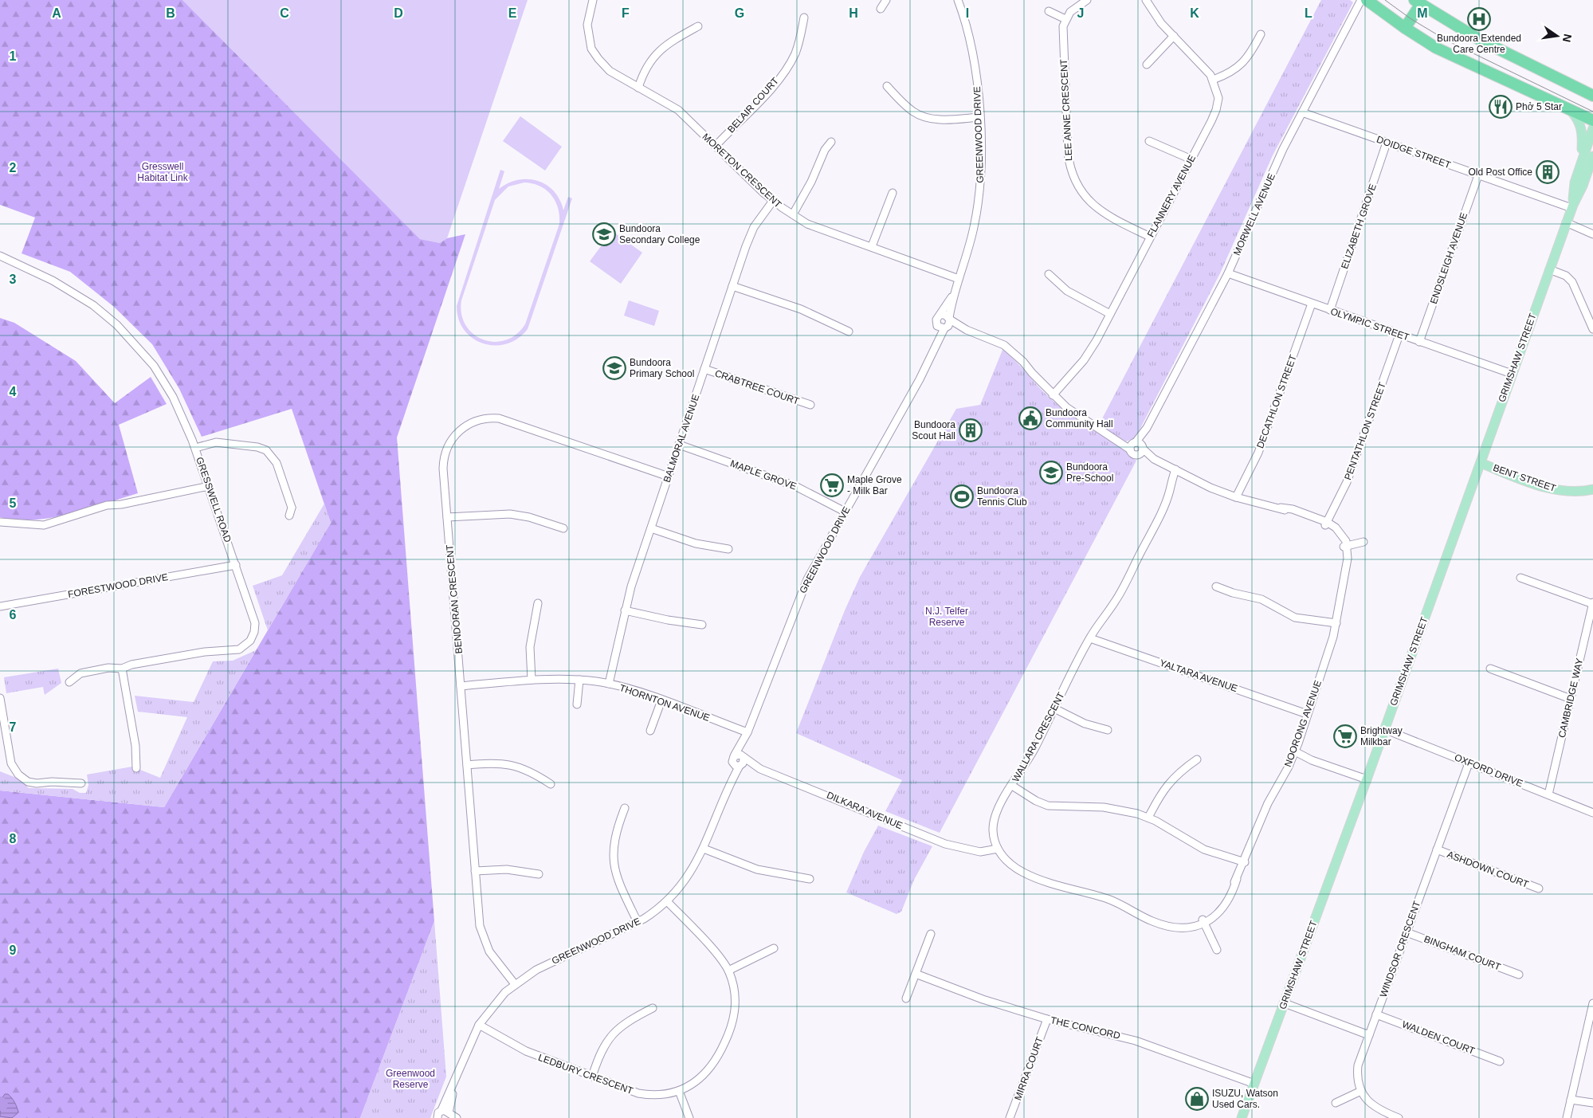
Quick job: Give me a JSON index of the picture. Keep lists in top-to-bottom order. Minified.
{"streets":{"main road":["GRIMSHAW STREET","BENT STREET"],"street":["BELAIR COURT","LEE ANNE CRESCENT","GREENWOOD DRIVE","DOIDGE STREET","MORETON CRESCENT","FLANNERY AVENUE","MORWELL AVENUE","ELIZABETH GROVE","ENDSLEIGH AVENUE","OLYMPIC STREET","CRABTREE COURT","DECATHLON STREET","PENTATHLON STREET","BALMORAL AVENUE","MAPLE GROVE","GRESSWELL ROAD","FORESTWOOD DRIVE","BENDORAN CRESCENT","YALTARA AVENUE","CAMBRIDGE WAY","THORNTON AVENUE","NOORONG AVENUE","WALLARA CRESCENT","OXFORD DRIVE","DILKARA AVENUE","ASHDOWN COURT","WINDSOR CRESCENT","BINGHAM COURT","THE CONCORD","WALDEN COURT","MIRRA COURT","LEDBURY CRESCENT"]},"crossings":[["BELAIR COURT","MORETON CRESCENT"],["LEE ANNE CRESCENT","FLANNERY AVENUE"],["GREENWOOD DRIVE","MORETON CRESCENT"],["GREENWOOD DRIVE","MAPLE GROVE"],["GREENWOOD DRIVE","BENDORAN CRESCENT"],["GREENWOOD DRIVE","THORNTON AVENUE"],["GREENWOOD DRIVE","DILKARA AVENUE"],["GREENWOOD DRIVE","LEDBURY CRESCENT"],["DOIDGE STREET","MORWELL AVENUE"],["DOIDGE STREET","ELIZABETH GROVE"],["DOIDGE STREET","ENDSLEIGH AVENUE"],["DOIDGE STREET","GRIMSHAW STREET"],["MORETON CRESCENT","BALMORAL AVENUE"],["MORWELL AVENUE","OLYMPIC STREET"],["ELIZABETH GROVE","OLYMPIC STREET"],["ENDSLEIGH AVENUE","OLYMPIC STREET"],["OLYMPIC STREET","GRIMSHAW STREET"],["OLYMPIC STREET","DECATHLON STREET"],["OLYMPIC STREET","PENTATHLON STREET"],["GRIMSHAW STREET","BENT STREET"],["GRIMSHAW STREET","OXFORD DRIVE"],["GRIMSHAW STREET","THE CONCORD"],["CRABTREE COURT","BALMORAL AVENUE"],["BALMORAL AVENUE","MAPLE GROVE"],["BALMORAL AVENUE","BENDORAN CRESCENT"],["BALMORAL AVENUE","THORNTON AVENUE"],["GRESSWELL ROAD","FORESTWOOD DRIVE"],["BENDORAN CRESCENT","THORNTON AVENUE"],["YALTARA AVENUE","NOORONG AVENUE"],["YALTARA AVENUE","WALLARA CRESCENT"],["CAMBRIDGE WAY","OXFORD DRIVE"],["WALLARA CRESCENT","DILKARA AVENUE"],["OXFORD DRIVE","WINDSOR CRESCENT"],["ASHDOWN COURT","WINDSOR CRESCENT"],["WINDSOR CRESCENT","BINGHAM COURT"],["WINDSOR CRESCENT","WALDEN COURT"],["THE CONCORD","MIRRA COURT"]],"parks":["Gresswell Habitat Link","N.J. Telfer Reserve","Greenwood Reserve"],"places":{"hospital":["Bundoora Extended Care Centre"],"restaurant":["Phở 5 Star"],"building":["Old Post Office","Bundoora Scout Hall"],"school or university":["Bundoora Secondary College","Bundoora Primary School","Bundoora Pre-School"],"public building":["Bundoora Community Hall"],"supermarket":["Maple Grove - Milk Bar","Brightway Milkbar"],"sports":["Bundoora Tennis Club"],"shop":["ISUZU, Watson Used Cars."]},"north":"right","grid":{"columns":["A","B","C","D","E","F","G","H","I","J","K","L","M"],"rows":["1","2","3","4","5","6","7","8","9"]}}
